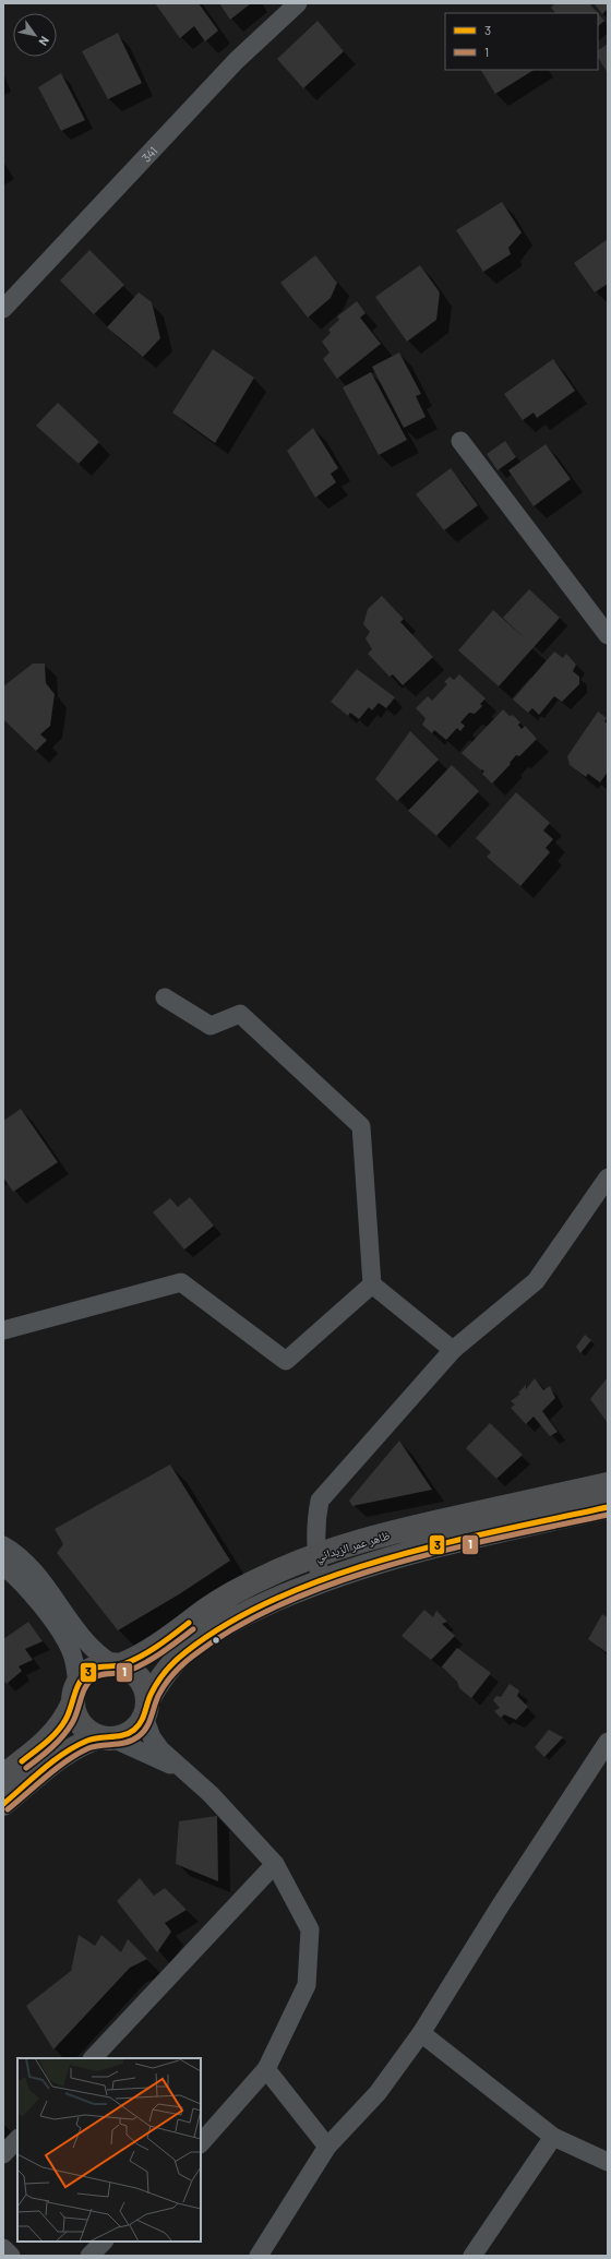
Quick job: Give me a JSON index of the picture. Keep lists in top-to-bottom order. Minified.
{"streets":{"main road":["ظاهر عمر الزيداني"],"street":["341"]},"lines":["transit line 3","transit line 1"],"legend":["3","1"],"north":"bottom right"}
